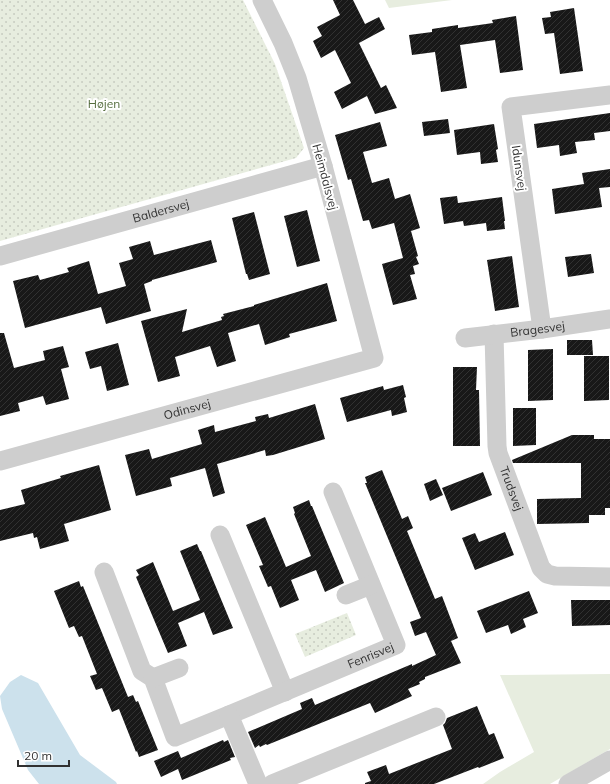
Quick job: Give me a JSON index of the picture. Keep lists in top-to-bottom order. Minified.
{"streets":{"street":["Idunsvej","Heimdalsvej","Baldersvej","Bragesvej","Odinsvej","Trudsvej","Fenrisvej"]},"crossings":[["Idunsvej","Bragesvej"],["Heimdalsvej","Baldersvej"],["Heimdalsvej","Odinsvej"],["Bragesvej","Trudsvej"]],"parks":["Højen"],"scale_bar":"20 m"}
